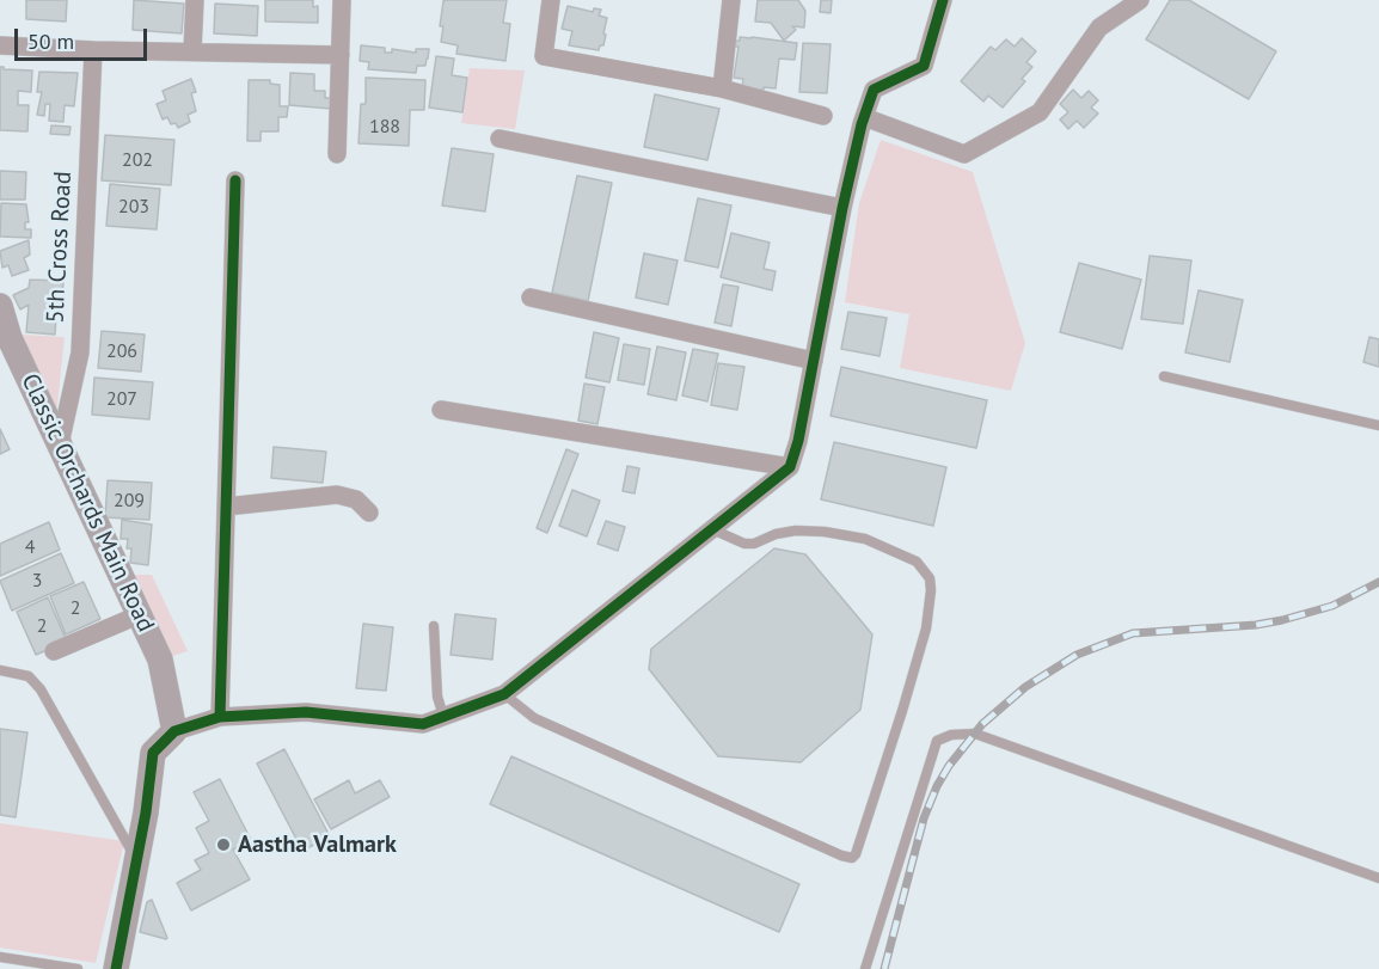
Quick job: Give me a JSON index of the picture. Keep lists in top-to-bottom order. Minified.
{"streets":{"street":["5th Cross Road","Classic Orchards Main Road"]},"crossings":[["5th Cross Road","Classic Orchards Main Road"]],"places":["Aastha Valmark"],"house_numbers":["188","202","203","206","207","209","4","3","2","2"],"scale_bar":"50 m"}
